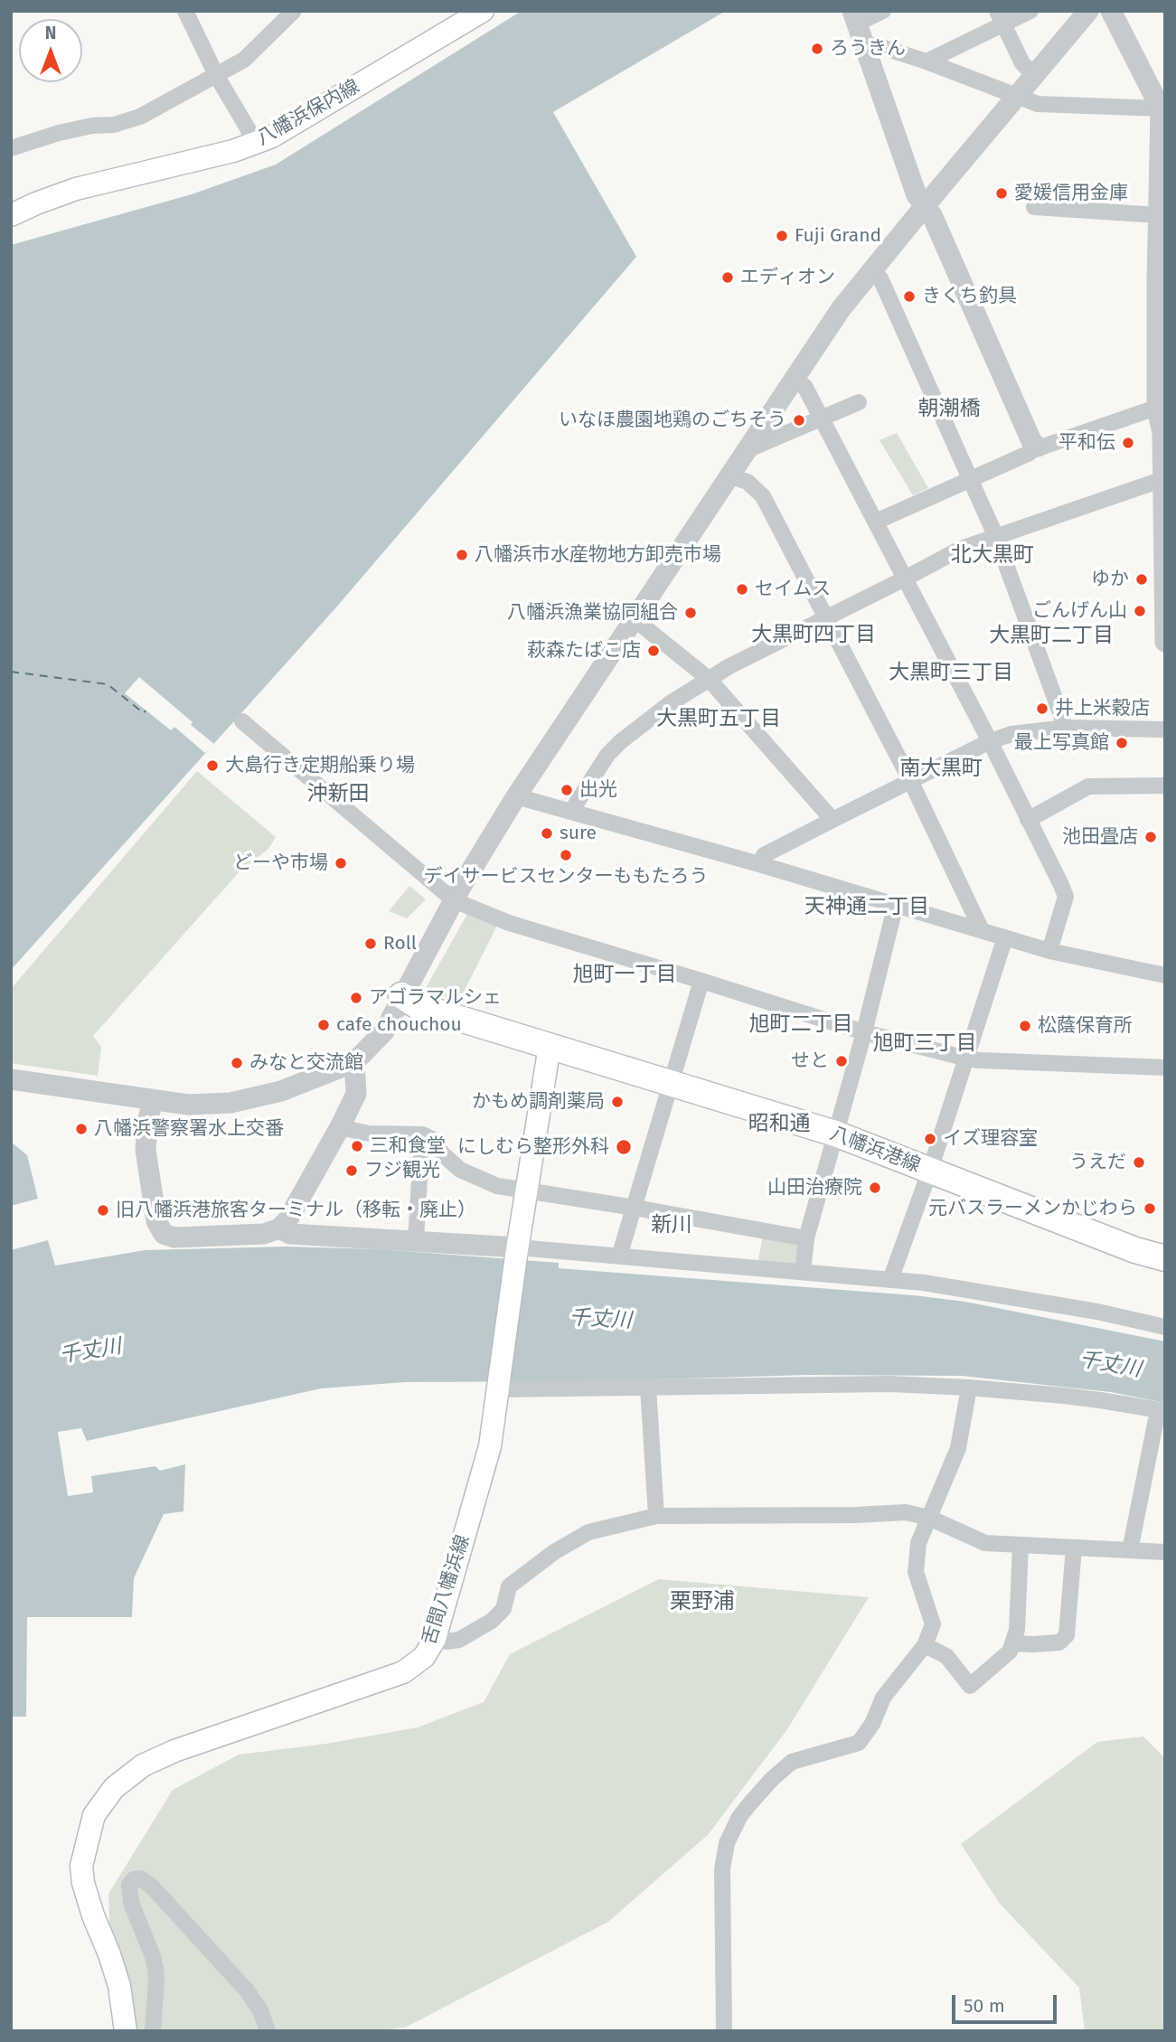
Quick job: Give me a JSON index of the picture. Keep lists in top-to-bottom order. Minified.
{"streets":{"main road":["八幡浜保内線","八幡浜港線","舌間八幡浜線"]},"crossings":[["八幡浜港線","舌間八幡浜線"]],"districts":["朝潮橋","北大黒町","大黒町四丁目","大黒町二丁目","大黒町三丁目","大黒町五丁目","南大黒町","沖新田","天神通二丁目","旭町一丁目","旭町二丁目","旭町三丁目","昭和通","新川","栗野浦"],"water":["千丈川"],"places":["ろうきん","愛媛信用金庫","Fuji Grand","エディオン","きくち釣具","いなほ農園地鶏のごちそう","平和伝","八幡浜市水産物地方卸売市場","ゆか","セイムス","ごんげん山","八幡浜漁業協同組合","萩森たばこ店","井上米穀店","最上写真館","大島行き定期船乗り場","出光","sure","池田畳店","デイサービスセンターももたろう","どーや市場","Roll","アゴラマルシェ","cafe chouchou","松蔭保育所","せと","みなと交流館","かもめ調剤薬局","八幡浜警察署水上交番","イズ理容室","三和食堂","にしむら整形外科","うえだ","フジ観光","山田治療院","元バスラーメンかじわら","旧八幡浜港旅客ターミナル（移転・廃止）"],"scale_bar":"50 m","north":"top"}
